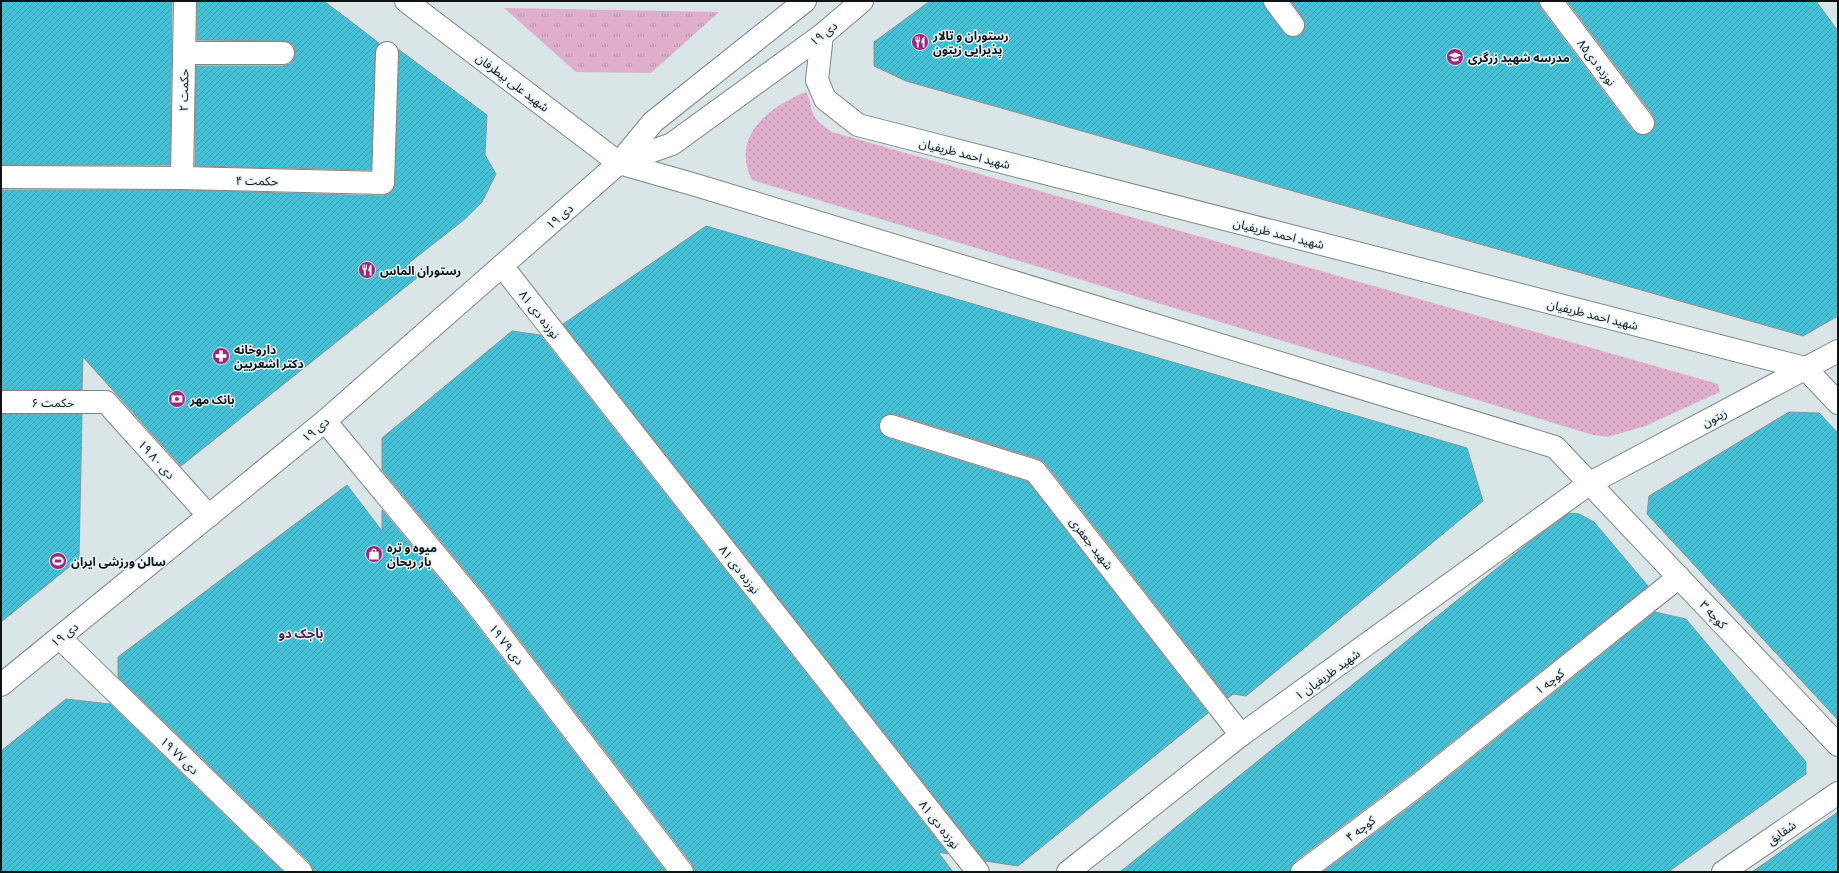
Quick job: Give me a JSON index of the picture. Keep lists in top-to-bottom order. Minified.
{"streets":{"street":["۱۹ دی","نوزده دی۸۵","شهید علی بیطرفان","حکمت ۲","شهید احمد ظریفیان","حکمت ۴","نوزده دی ۸۱","حکمت ۶","زيتون","۱۹ دی ۸۰","شهید جعفری","کوچه ۳","۱۹ دی ۷۹","شهید ظریفیان ۱","کوچه ۱","۱۹ دی ۷۷","کوچه ۴","شقایق"]},"crossings":[["۱۹ دی","شهید علی بیطرفان"],["۱۹ دی","شهید احمد ظریفیان"],["۱۹ دی","نوزده دی ۸۱"],["۱۹ دی","۱۹ دی ۸۰"],["۱۹ دی","۱۹ دی ۷۹"],["۱۹ دی","۱۹ دی ۷۷"],["حکمت ۲","حکمت ۴"],["شهید احمد ظریفیان","زيتون"],["حکمت ۶","۱۹ دی ۸۰"],["زيتون","کوچه ۳"],["زيتون","شهید ظریفیان ۱"],["شهید جعفری","شهید ظریفیان ۱"],["کوچه ۳","شهید ظریفیان ۱"],["کوچه ۳","کوچه ۱"],["کوچه ۱","کوچه ۴"]],"districts":["باجک دو"],"places":{"restaurant":["رستوران و تالار پذیرایی زیتون","رستوران الماس"],"school or university":["مدرسه شهید زرگری"],"pharmacy":["داروخانه دکتر اشعریین"],"bank":["بانک مهر"],"shop":["میوه و تره بار ریحان"],"sports":["سالن ورزشی ایران"]}}
